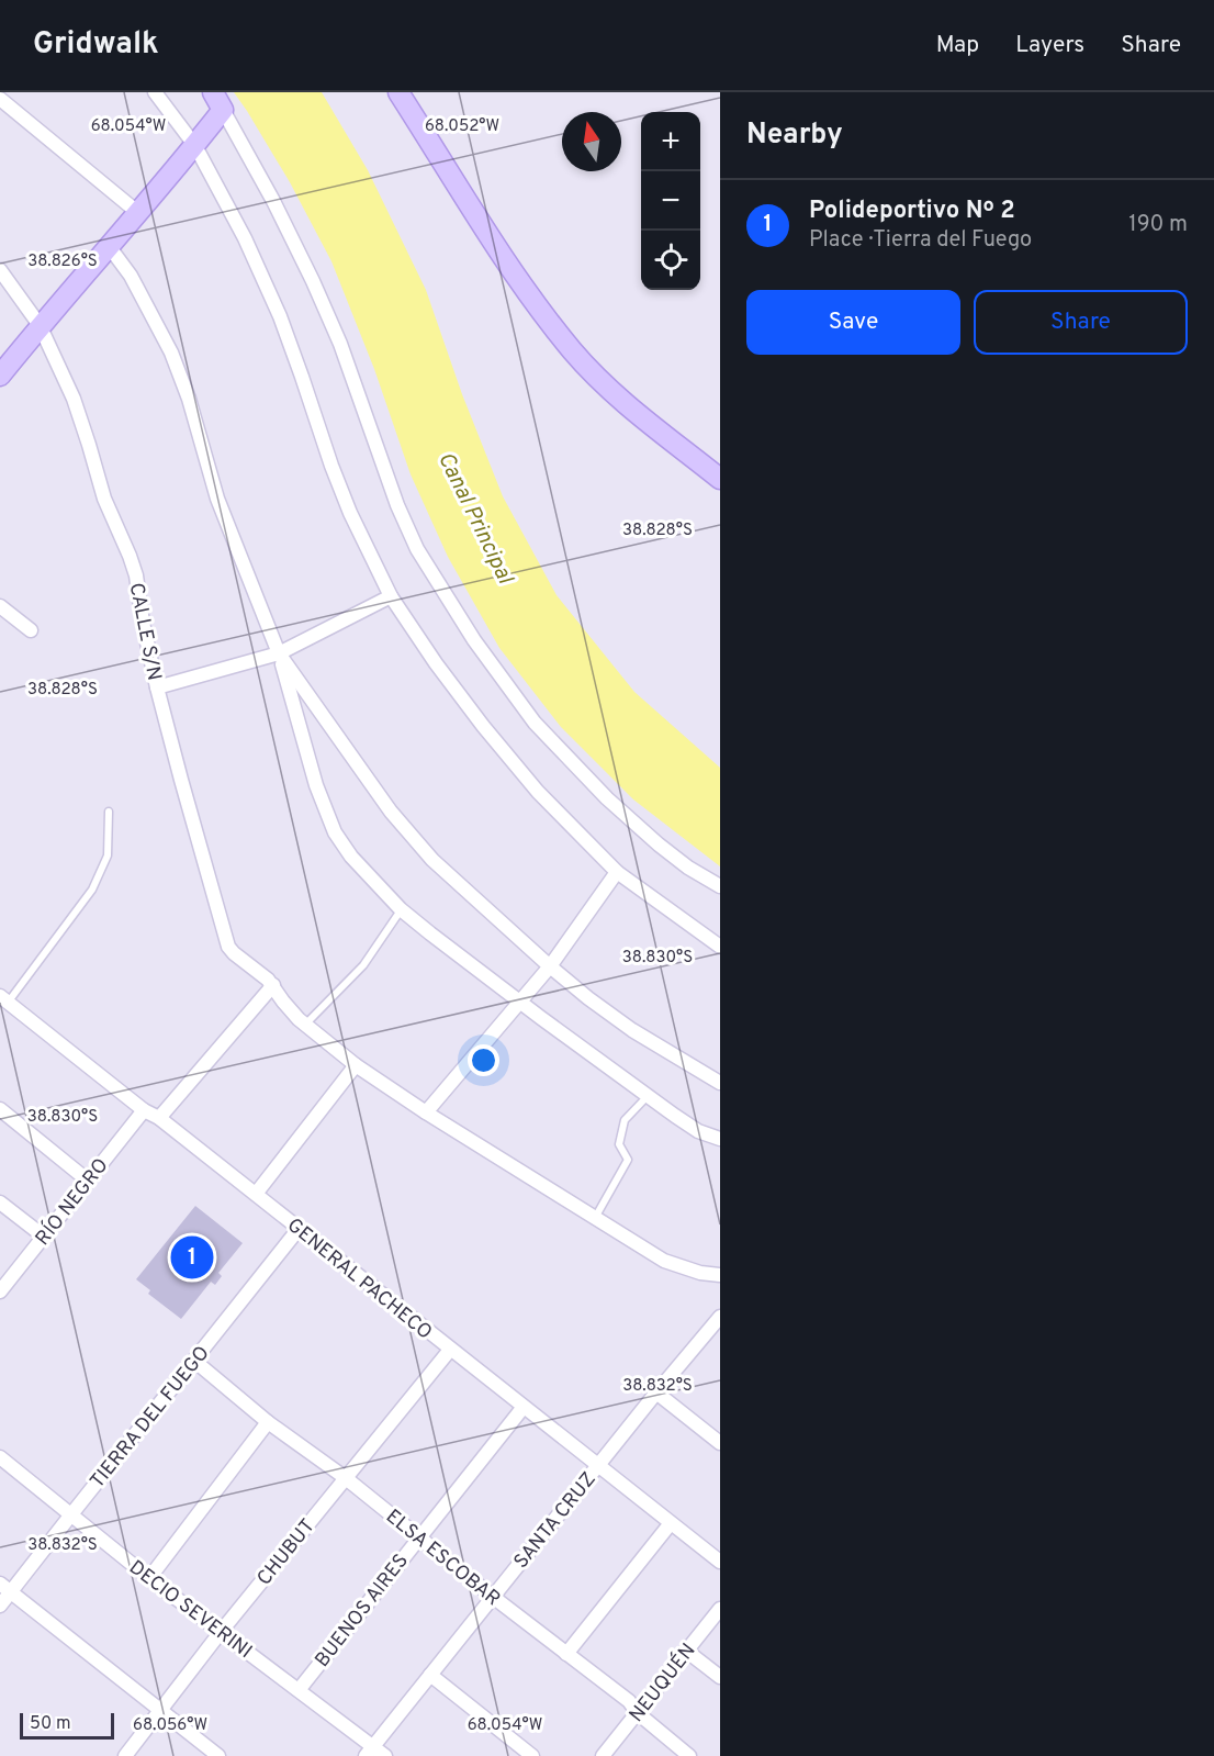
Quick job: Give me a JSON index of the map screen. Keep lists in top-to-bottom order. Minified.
{"streets":{"street":["CALLE S/N","RÍO NEGRO","GENERAL PACHECO","TIERRA DEL FUEGO","SANTA CRUZ","CHUBUT","ELSA ESCOBAR","DECIO SEVERINI","BUENOS AIRES","NEUQUÉN"]},"crossings":[["RÍO NEGRO","GENERAL PACHECO"],["GENERAL PACHECO","TIERRA DEL FUEGO"],["GENERAL PACHECO","SANTA CRUZ"],["GENERAL PACHECO","CHUBUT"],["GENERAL PACHECO","BUENOS AIRES"],["TIERRA DEL FUEGO","ELSA ESCOBAR"],["TIERRA DEL FUEGO","DECIO SEVERINI"],["SANTA CRUZ","ELSA ESCOBAR"],["SANTA CRUZ","DECIO SEVERINI"],["CHUBUT","ELSA ESCOBAR"],["CHUBUT","DECIO SEVERINI"],["ELSA ESCOBAR","BUENOS AIRES"],["ELSA ESCOBAR","NEUQUÉN"],["DECIO SEVERINI","BUENOS AIRES"]],"water":["Canal Principal"],"scale_bar":"50 m","north":"top","page":{"header":"Gridwalk","nav":["Map","Layers","Share"],"heading":"Nearby","map_buttons":["+","−"],"list":[{"mark":"1","name":"Polideportivo Nº 2","note":"Place · Tierra del Fuego","value":"190 m"}],"buttons":["Save","Share"],"pins":"1","scale":"50 m"},"coordinates":["68.054°W","68.052°W","38.826°S","38.828°S","38.830°S","38.832°S","68.056°W"]}
